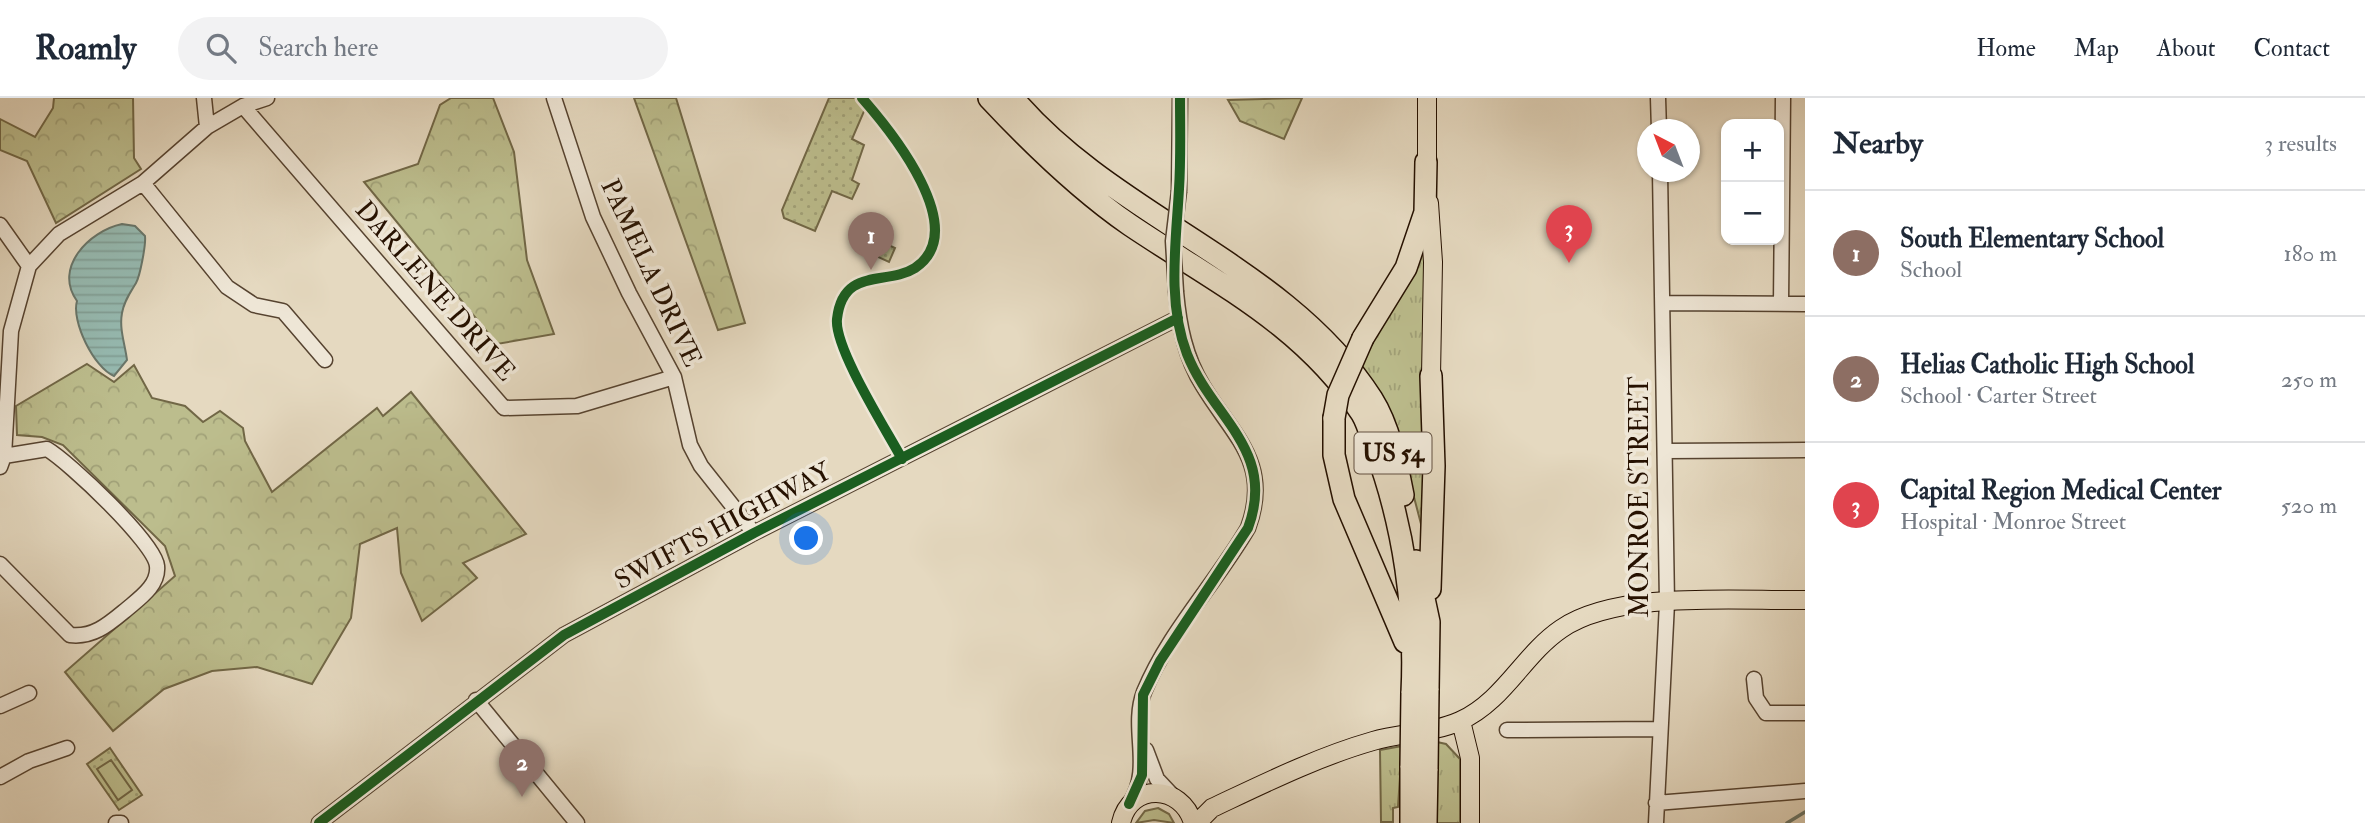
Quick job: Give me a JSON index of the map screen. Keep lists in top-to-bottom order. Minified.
{"streets":{"highway":["US 54"],"street":["PAMELA DRIVE","DARLENE DRIVE","MONROE STREET","SWIFTS HIGHWAY"]},"crossings":[["PAMELA DRIVE","DARLENE DRIVE"],["PAMELA DRIVE","SWIFTS HIGHWAY"]],"north":"top left","page":{"header":"Roamly","search":"Search here","nav":["Home","Map","About","Contact"],"heading":["Nearby","3 results"],"map_buttons":["+","−"],"list":[{"mark":"1","name":"South Elementary School","note":"School","value":"180 m"},{"mark":"2","name":"Helias Catholic High School","note":"School · Carter Street","value":"250 m"},{"mark":"3","name":"Capital Region Medical Center","note":"Hospital · Monroe Street","value":"520 m"}],"pins":["3","1","2"]}}
